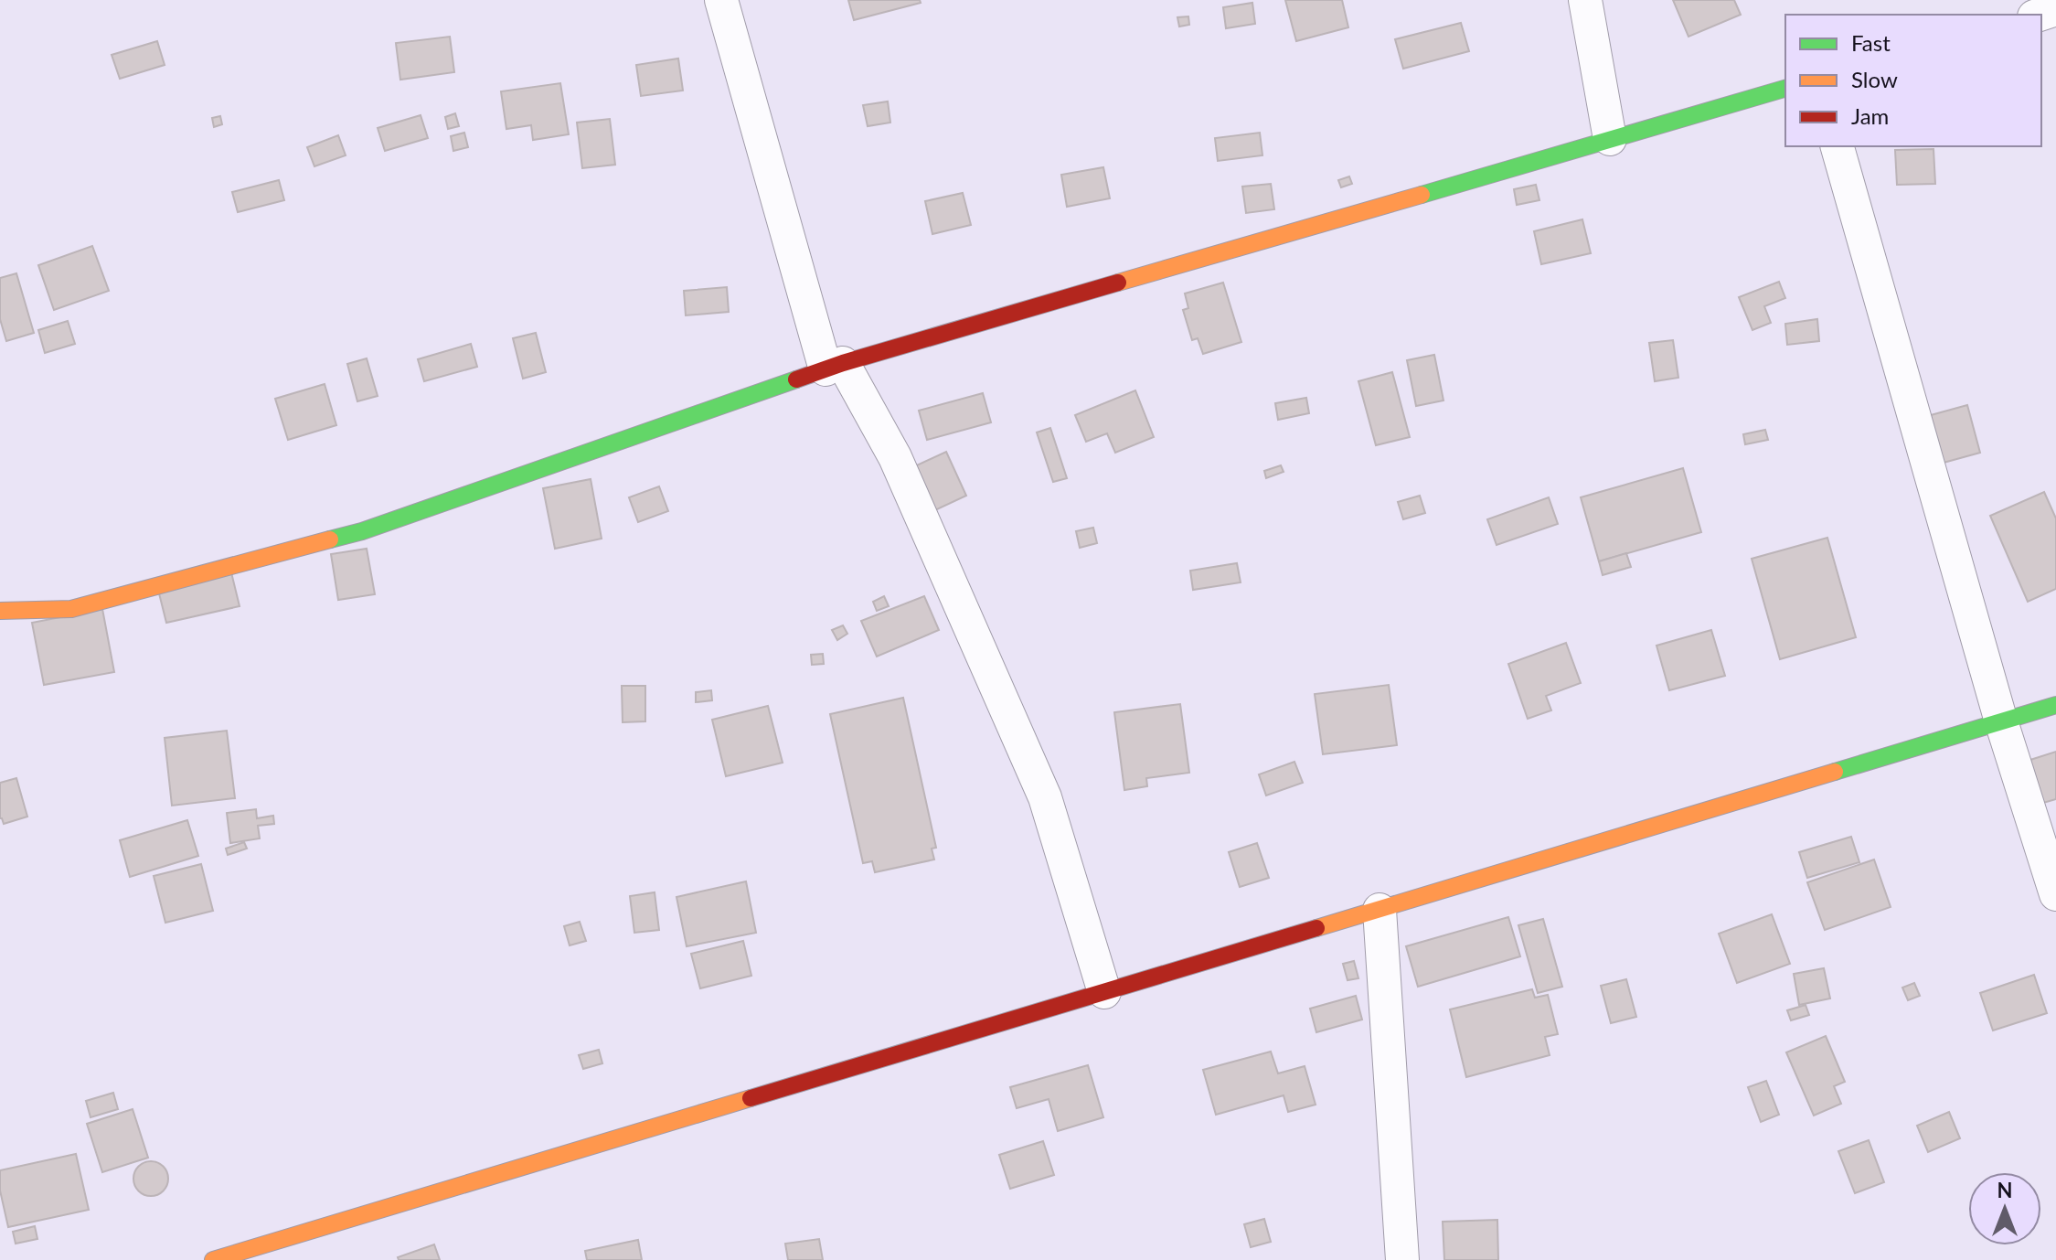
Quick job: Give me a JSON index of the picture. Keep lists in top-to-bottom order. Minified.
{"legend":["Fast","Slow","Jam"],"north":"top"}
